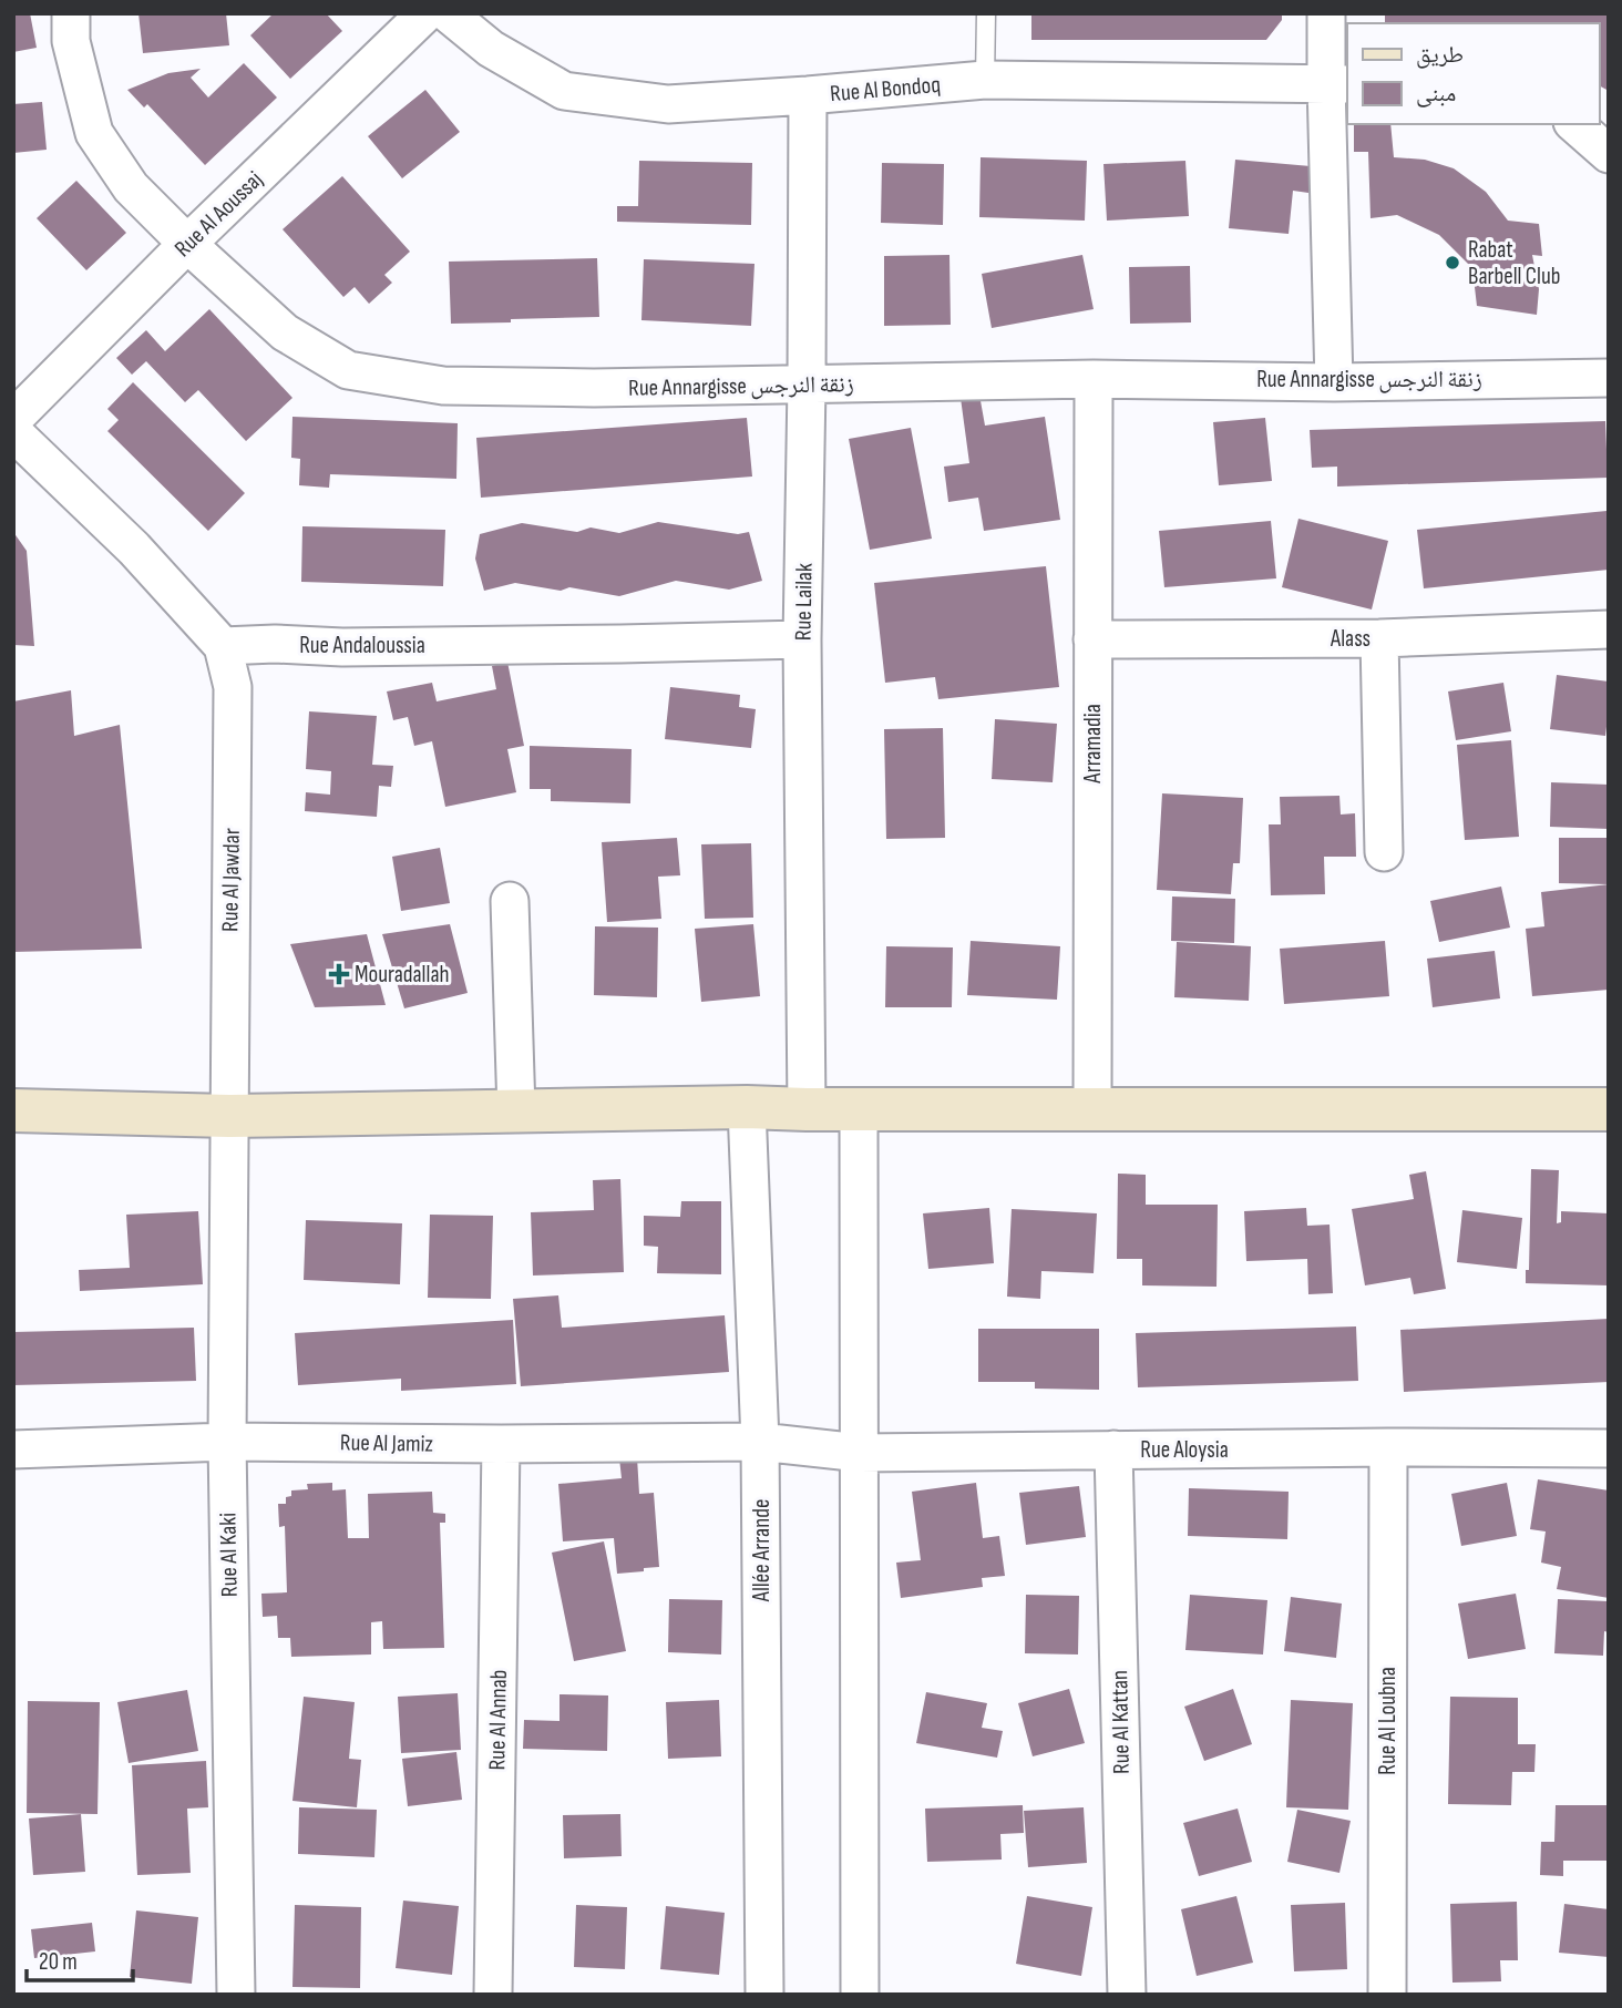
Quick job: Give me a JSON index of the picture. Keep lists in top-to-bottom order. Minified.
{"streets":{"street":["Rue Al Bondoq","Rue Al Aoussaj","Rue Annargisse زنقة النرجس","Rue Lailak","Alass","Rue Andaloussia","Arramadia","Rue Al Jawdar","Rue Al Jamiz","Rue Aloysia","Allée Arrande","Rue Al Kaki","Rue Al Annab","Rue Al Loubna","Rue Al Kattan"]},"crossings":[["Rue Al Bondoq","Rue Lailak"],["Rue Al Aoussaj","Rue Annargisse زنقة النرجس"],["Rue Annargisse زنقة النرجس","Rue Lailak"],["Rue Annargisse زنقة النرجس","Arramadia"],["Rue Lailak","Rue Andaloussia"],["Alass","Arramadia"],["Rue Andaloussia","Rue Al Jawdar"],["Rue Al Jawdar","Rue Al Kaki"],["Rue Al Jamiz","Rue Aloysia"],["Rue Al Jamiz","Allée Arrande"],["Rue Al Jamiz","Rue Al Kaki"],["Rue Al Jamiz","Rue Al Annab"],["Rue Aloysia","Allée Arrande"],["Rue Aloysia","Rue Al Loubna"],["Rue Aloysia","Rue Al Kattan"]],"places":{"other":["Rabat Barbell Club"],"health":["Mouradallah"]},"legend":["طريق","مبنى"],"scale_bar":"20 m"}
